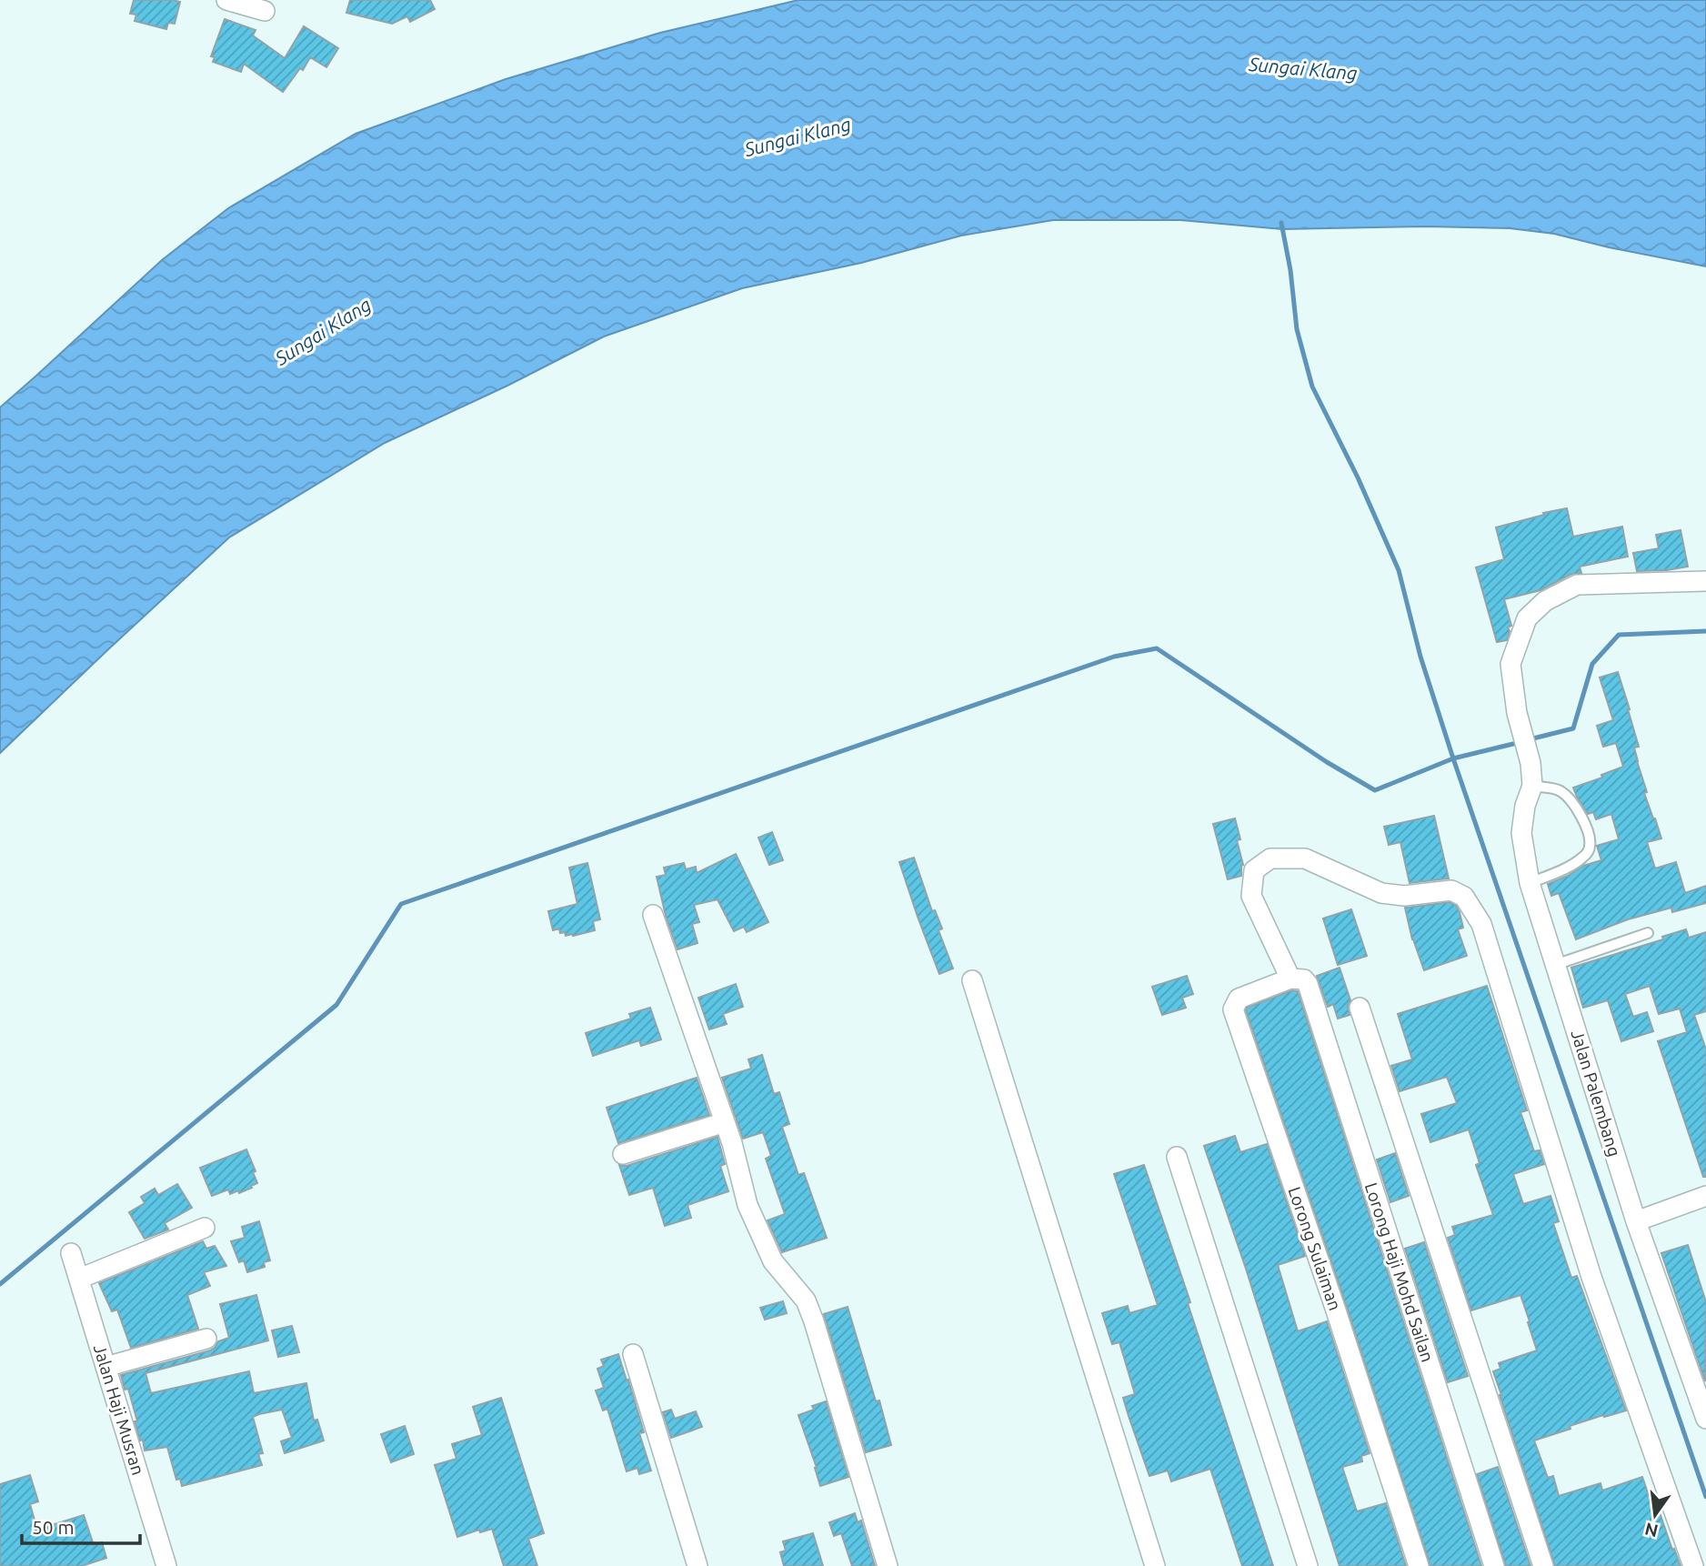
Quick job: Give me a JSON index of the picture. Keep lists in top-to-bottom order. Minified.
{"streets":{"street":["Jalan Palembang","Lorong Sulaiman","Lorong Haji Mohd Sailan","Jalan Haji Musran"]},"crossings":[["Lorong Sulaiman","Lorong Haji Mohd Sailan"]],"water":["Sungai Klang"],"scale_bar":"50 m","north":"bottom"}
